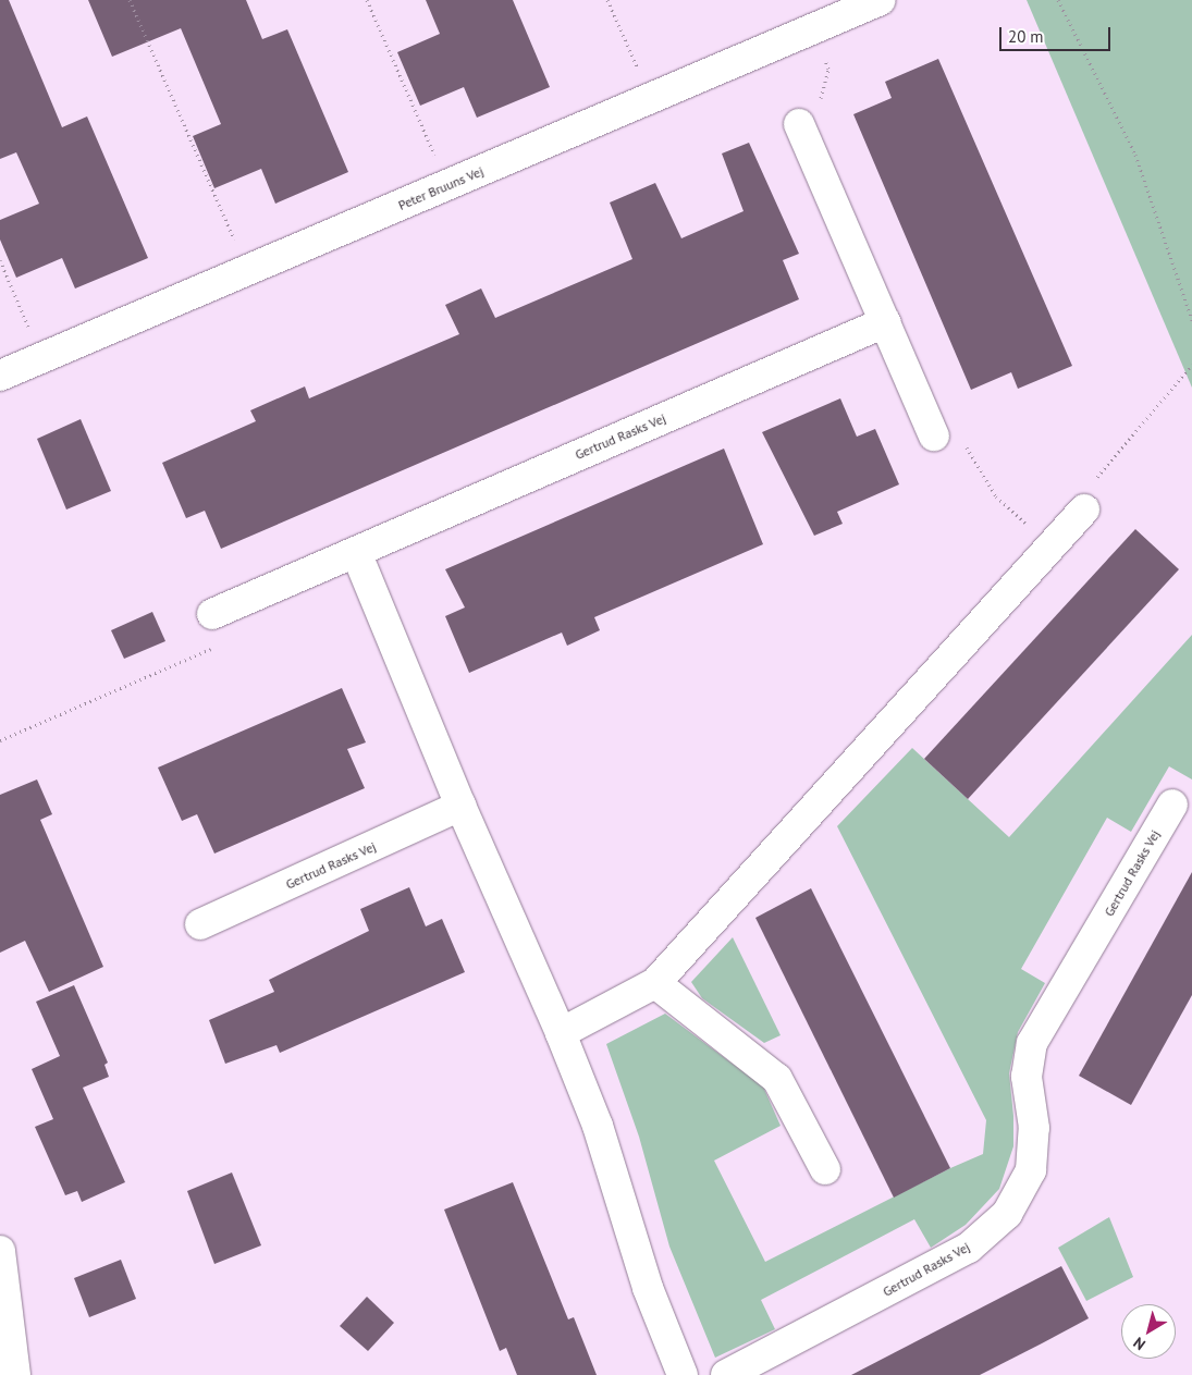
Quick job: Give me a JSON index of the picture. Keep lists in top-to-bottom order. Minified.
{"streets":{"street":["Peter Bruuns Vej","Gertrud Rasks Vej"]},"scale_bar":"20 m","north":"bottom left"}
